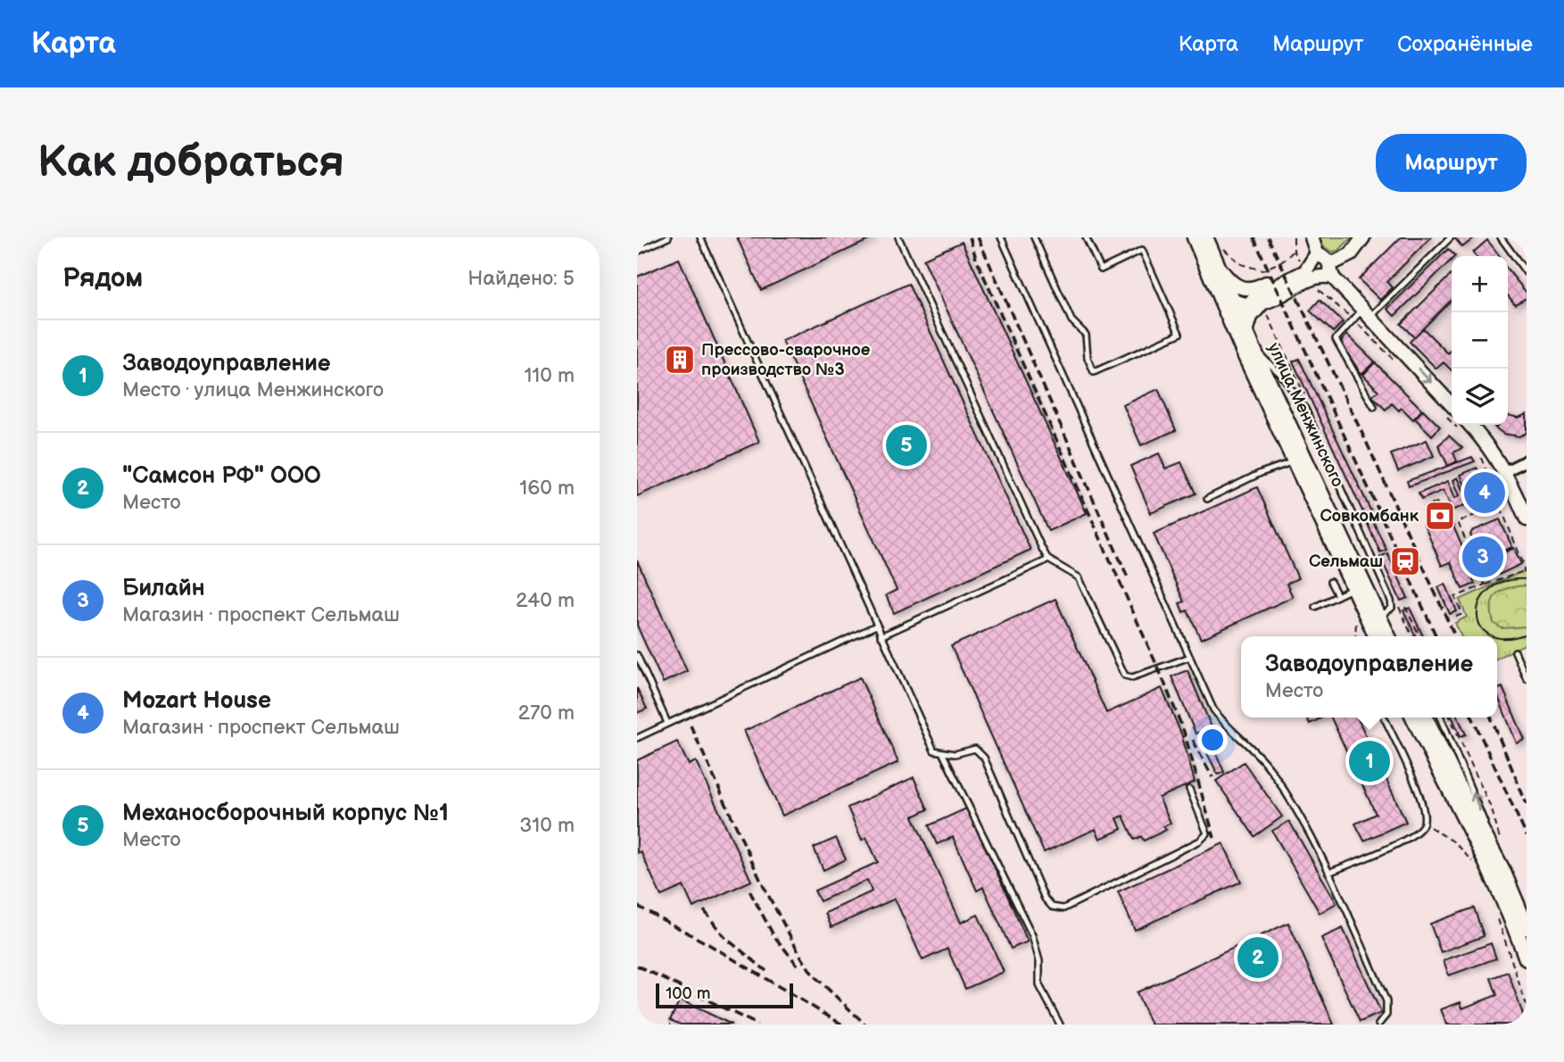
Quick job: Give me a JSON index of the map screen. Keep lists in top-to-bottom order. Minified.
{"streets":{"main road":["улица Менжинского"]},"places":{"building":["Прессово-сварочное производство №3"],"bank":["Совкомбанк"],"station":["Сельмаш"]},"scale_bar":"100 m","page":{"header":"Карта","nav":["Карта","Маршрут","Сохранённые"],"buttons":"Маршрут","title":"Как добраться","heading":["Рядом","Найдено: 5"],"map_buttons":["+","−"],"list":[{"mark":"1","name":"Заводоуправление","note":"Место · улица Менжинского","value":"110 m"},{"mark":"2","name":"\"Самсон РФ\" ООО","note":"Место","value":"160 m"},{"mark":"3","name":"Билайн","note":"Магазин · проспект Сельмаш","value":"240 m"},{"mark":"4","name":"Mozart House","note":"Магазин · проспект Сельмаш","value":"270 m"},{"mark":"5","name":"Механосборочный корпус №1","note":"Место","value":"310 m"}],"pins":["5","4","3","1","2"],"popup":["Заводоуправление","Место"],"scale":"100 m"}}
